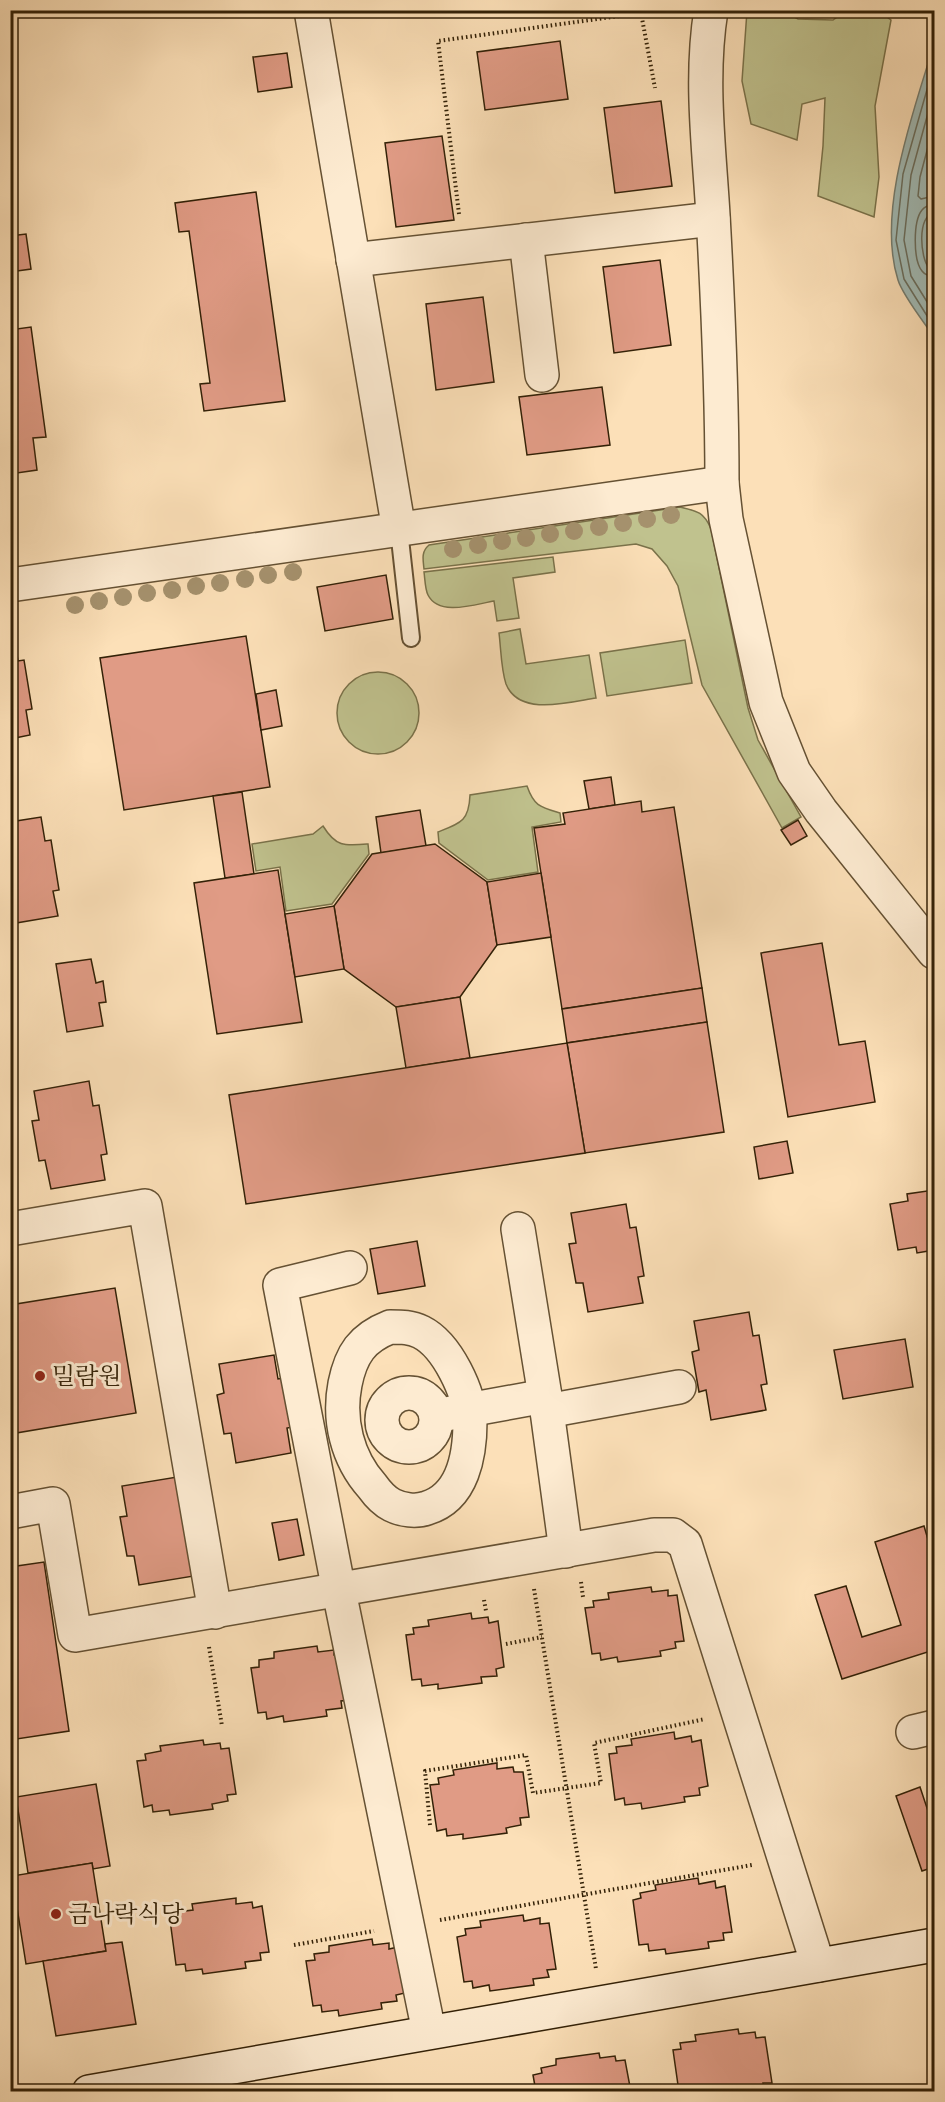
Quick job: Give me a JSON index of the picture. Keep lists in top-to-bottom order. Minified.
{"places":["밀람원","금나락식당"]}
